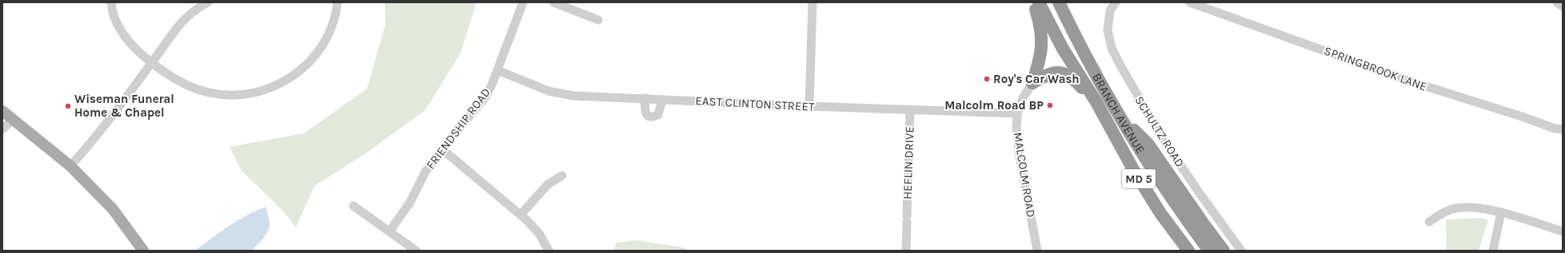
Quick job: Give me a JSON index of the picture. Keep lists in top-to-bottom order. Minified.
{"streets":{"highway":["BRANCH AVENUE","MD 5"],"street":["SPRINGBROOK LANE","EAST CLINTON STREET","FRIENDSHIP ROAD","SCHULTZ ROAD","HEFLIN DRIVE","MALCOLM ROAD"]},"crossings":[["EAST CLINTON STREET","FRIENDSHIP ROAD"],["EAST CLINTON STREET","HEFLIN DRIVE"],["EAST CLINTON STREET","MALCOLM ROAD"]],"places":["Roy's Car Wash","Malcolm Road BP","Wiseman Funeral Home & Chapel"]}
